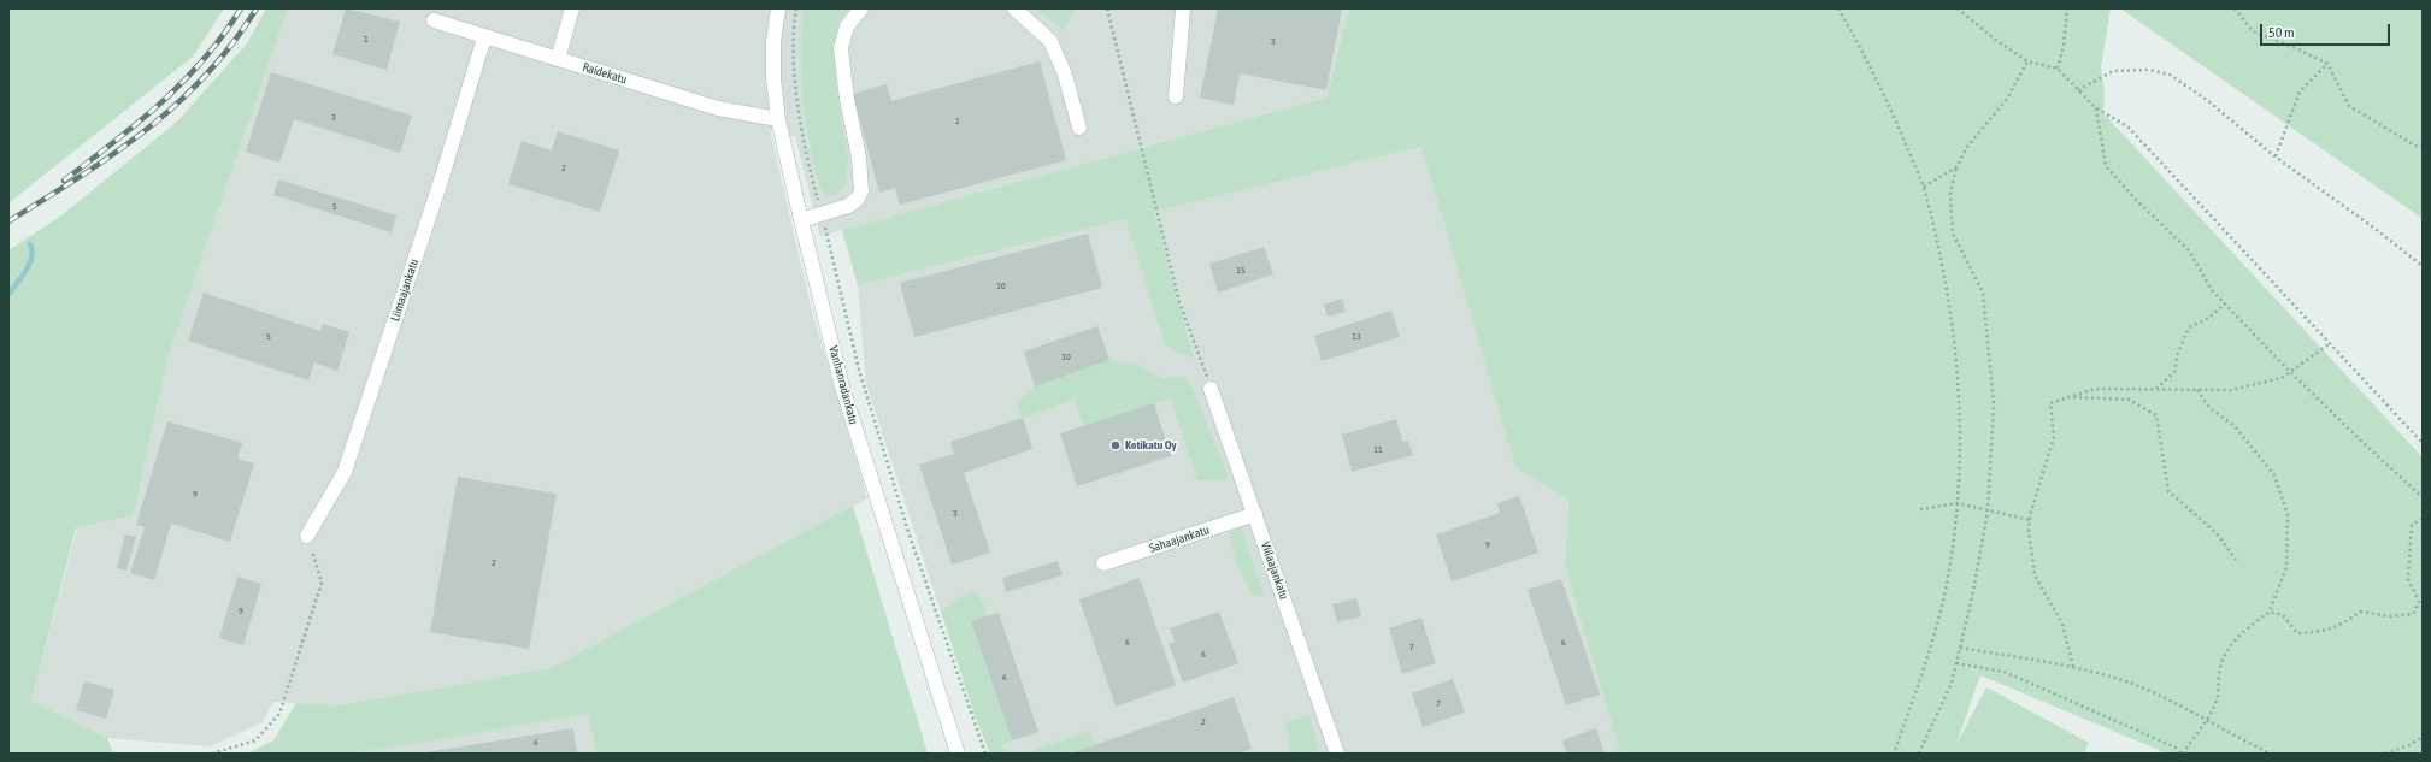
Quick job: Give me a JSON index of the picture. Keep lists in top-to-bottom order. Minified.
{"streets":{"street":["Raidekatu","Liimaajankatu","Vanhanradankatu","Sahaajankatu","Viilaajankatu"]},"crossings":[["Raidekatu","Liimaajankatu"],["Raidekatu","Vanhanradankatu"],["Sahaajankatu","Viilaajankatu"]],"places":["Kotikatu Oy"],"house_numbers":["1","3","3","1","2","5","15","10","5","13","10","11","9","3","9","2","9","6","6","7","6","6","7","2","6"],"scale_bar":"50 m"}
